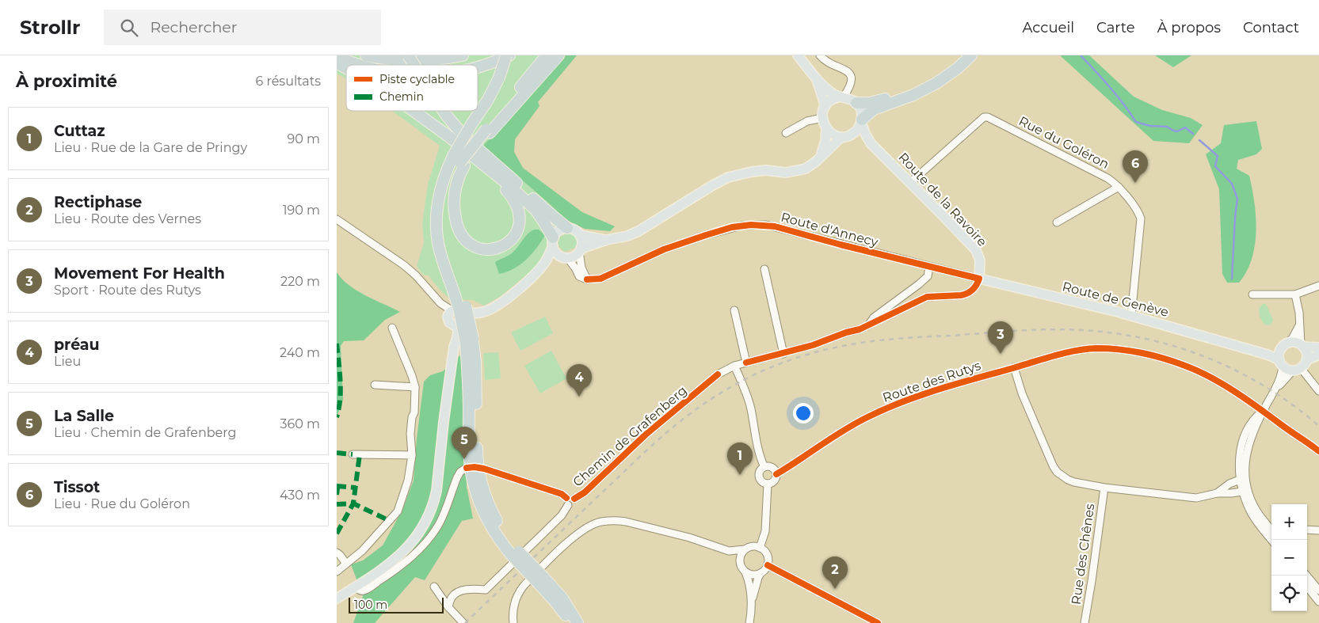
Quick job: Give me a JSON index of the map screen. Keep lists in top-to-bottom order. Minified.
{"streets":{"main road":["Route de la Ravoire","Route de Genève"],"street":["Rue du Goléron","Route d'Annecy","Route des Rutys","Chemin de Grafenberg","Rue des Chênes"]},"crossings":[["Rue du Goléron","Route de la Ravoire"],["Rue du Goléron","Route de Genève"],["Route de la Ravoire","Route d'Annecy"],["Route de la Ravoire","Route de Genève"],["Route de la Ravoire","Chemin de Grafenberg"],["Route d'Annecy","Route de Genève"],["Route d'Annecy","Chemin de Grafenberg"],["Route de Genève","Chemin de Grafenberg"],["Route des Rutys","Rue des Chênes"]],"legend":["Piste cyclable","Chemin"],"scale_bar":"100 m","page":{"header":"Strollr","search":"Rechercher","nav":["Accueil","Carte","À propos","Contact"],"heading":["À proximité","6 résultats"],"list":[{"mark":"1","name":"Cuttaz","note":"Lieu · Rue de la Gare de Pringy","value":"90 m"},{"mark":"2","name":"Rectiphase","note":"Lieu · Route des Vernes","value":"190 m"},{"mark":"3","name":"Movement For Health","note":"Sport · Route des Rutys","value":"220 m"},{"mark":"4","name":"préau","note":"Lieu","value":"240 m"},{"mark":"5","name":"La Salle","note":"Lieu · Chemin de Grafenberg","value":"360 m"},{"mark":"6","name":"Tissot","note":"Lieu · Rue du Goléron","value":"430 m"}],"pins":["6","3","4","5","1","2"],"map_buttons":["+","−"],"scale":"100 m"}}
